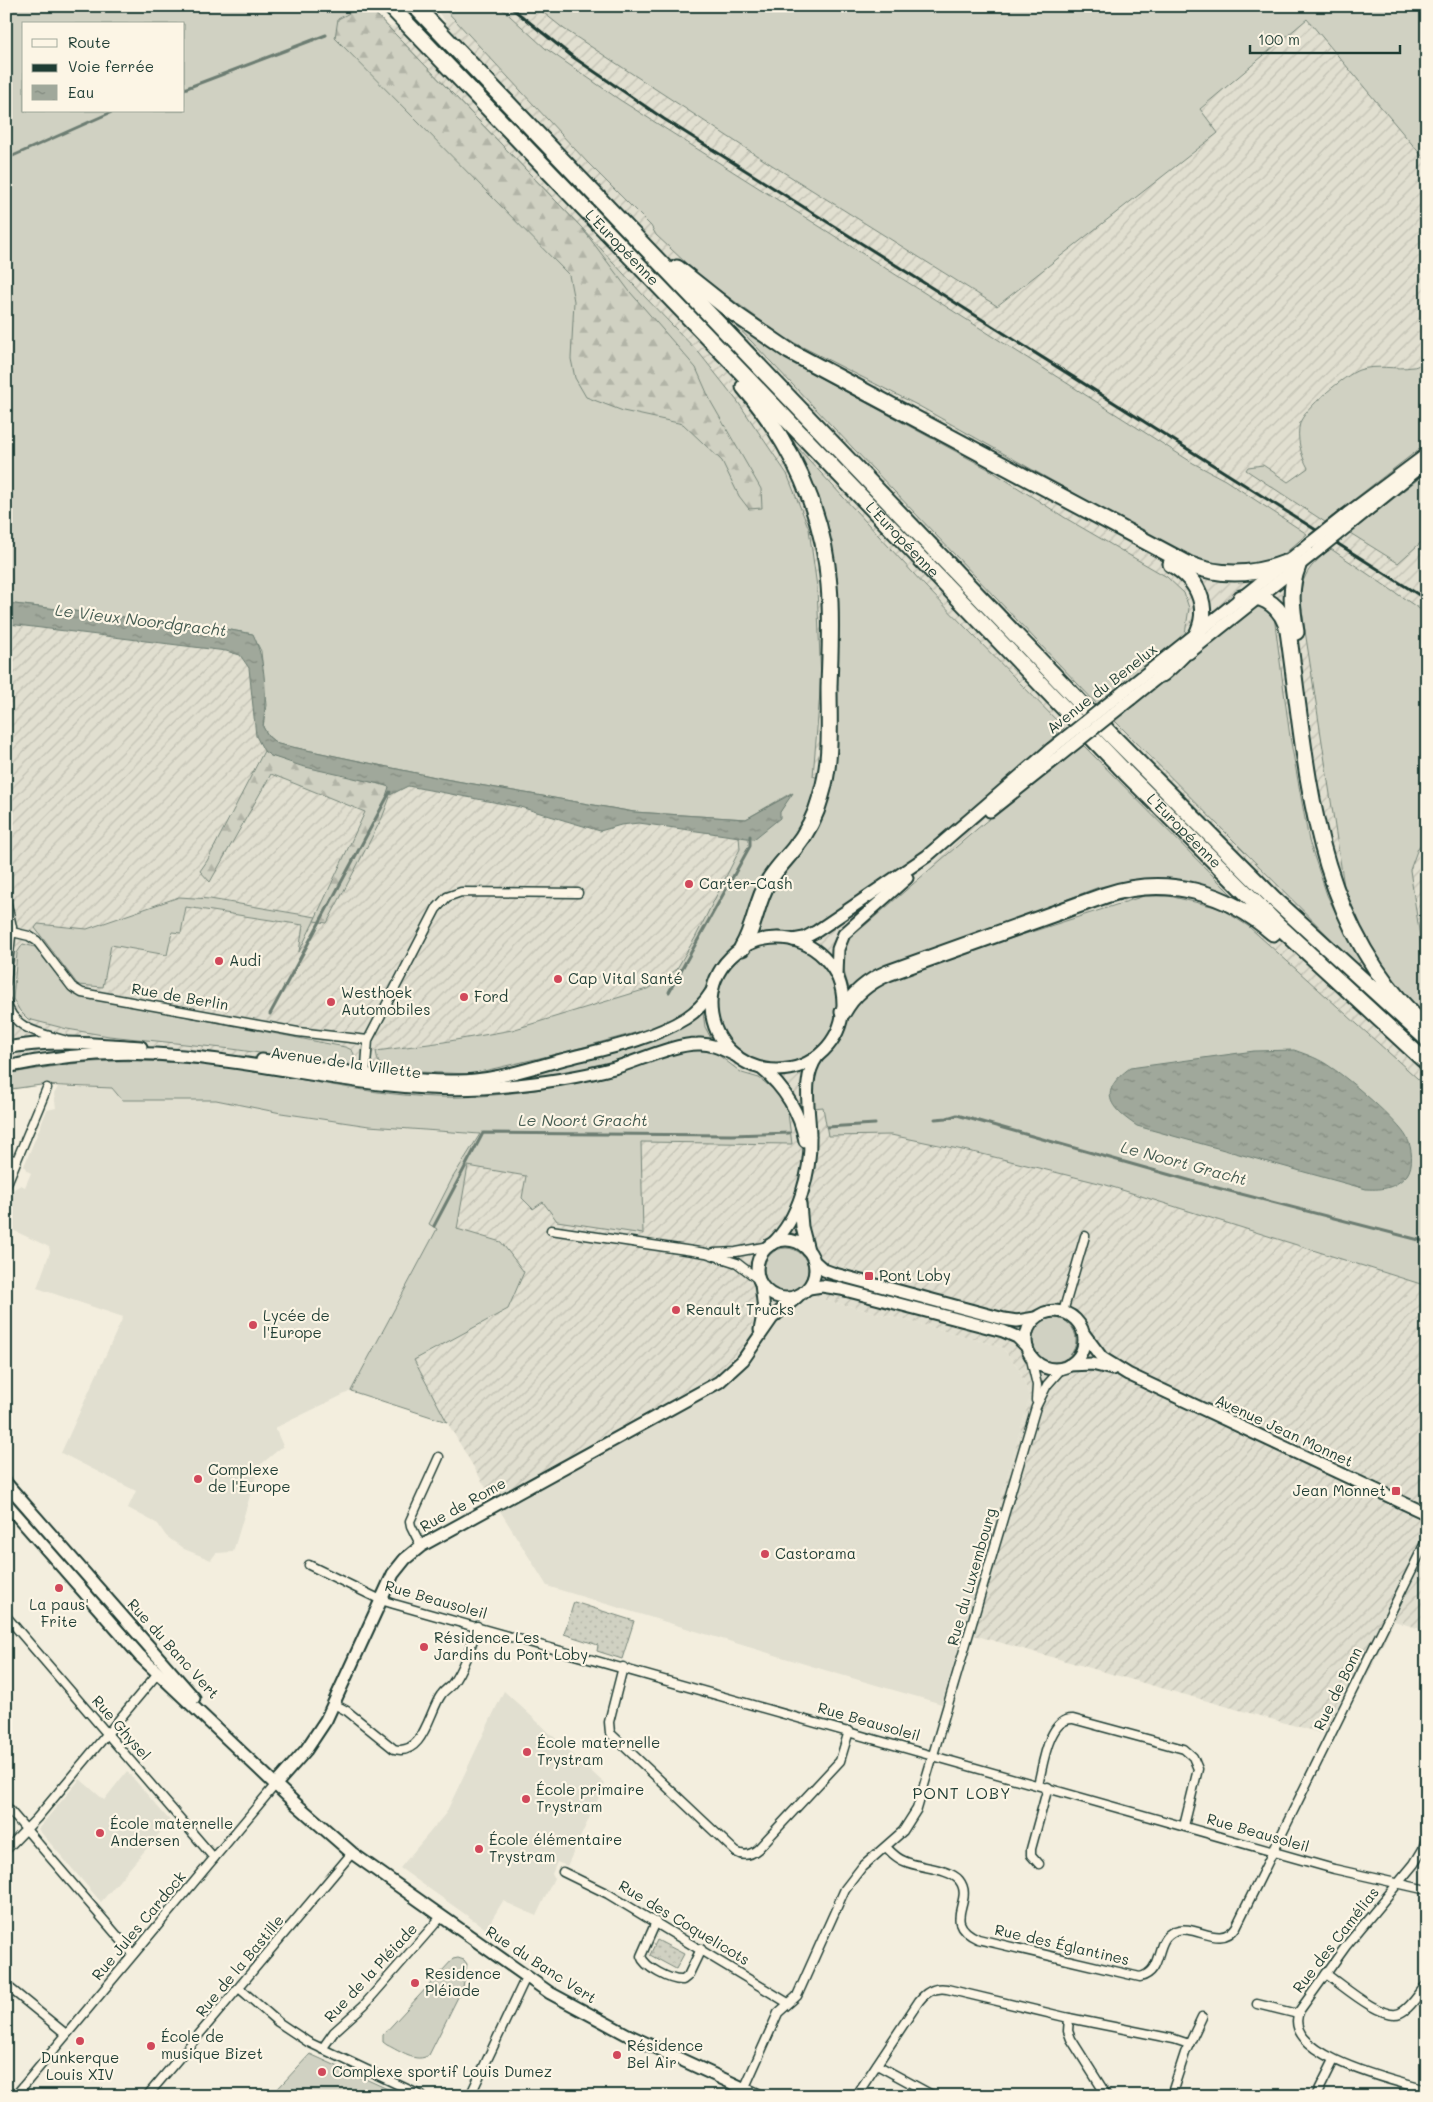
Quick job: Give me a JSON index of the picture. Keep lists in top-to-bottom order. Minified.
{"streets":{"highway":["L'Européenne"],"street":["Avenue du Benelux","Rue de Berlin","Avenue de la Villette","Avenue Jean Monnet","Rue de Rome","Rue du Luxembourg","Rue Beausoleil","Rue du Banc Vert","Rue de Bonn","Rue Ghysel","Rue des Coquelicots","Rue Jules Cardock","Rue des Camélias","Rue des Églantines","Rue de la Bastille","Rue de la Pléiade"]},"crossings":[["Avenue du Benelux","Avenue de la Villette"],["Avenue Jean Monnet","Rue du Luxembourg"],["Rue de Rome","Rue Beausoleil"],["Rue de Rome","Rue du Banc Vert"],["Rue de Rome","Rue Jules Cardock"],["Rue du Luxembourg","Rue Beausoleil"],["Rue du Luxembourg","Rue du Banc Vert"],["Rue du Luxembourg","Rue des Coquelicots"],["Rue du Luxembourg","Rue des Églantines"],["Rue Beausoleil","Rue de Bonn"],["Rue Beausoleil","Rue des Camélias"],["Rue Beausoleil","Rue des Églantines"],["Rue du Banc Vert","Rue Jules Cardock"],["Rue du Banc Vert","Rue de la Bastille"],["Rue du Banc Vert","Rue de la Pléiade"],["Rue de Bonn","Rue des Églantines"],["Rue Ghysel","Rue Jules Cardock"]],"districts":["PONT LOBY"],"water":["Le Vieux Noordgracht","Le Noort Gracht"],"places":{"other":["Carter-Cash","Audi","Cap Vital Santé","Ford","Westhoek Automobiles","Renault Trucks","Lycée de l'Europe","Complexe de l'Europe","Castorama","La paus' Frite","Résidence Les Jardins du Pont Loby","École maternelle Trystram","École primaire Trystram","École maternelle Andersen","École élémentaire Trystram","Residence Pléiade","Dunkerque Louis XIV","École de musique Bizet","Résidence Bel Air","Complexe sportif Louis Dumez"],"transit":["Pont Loby","Jean Monnet"]},"legend":["Route","Voie ferrée","Eau"],"scale_bar":"100 m"}
